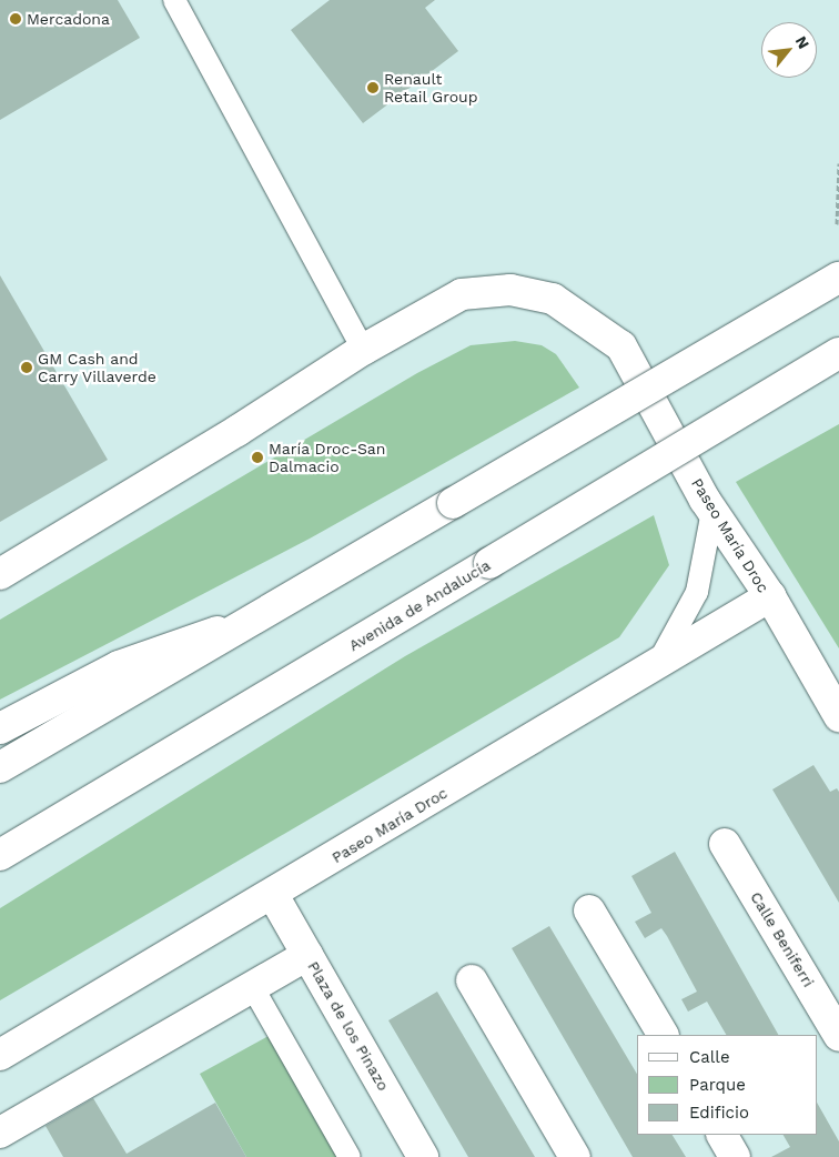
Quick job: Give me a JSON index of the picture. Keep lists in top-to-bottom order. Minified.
{"streets":{"street":["Paseo María Droc","Avenida de Andalucía","Calle Beniferri","Plaza de los Pinazo"]},"crossings":[["Paseo María Droc","Plaza de los Pinazo"]],"places":["Mercadona","Renault Retail Group","GM Cash and Carry Villaverde","María Droc-San Dalmacio"],"legend":["Calle","Parque","Edificio"],"north":"top right"}
